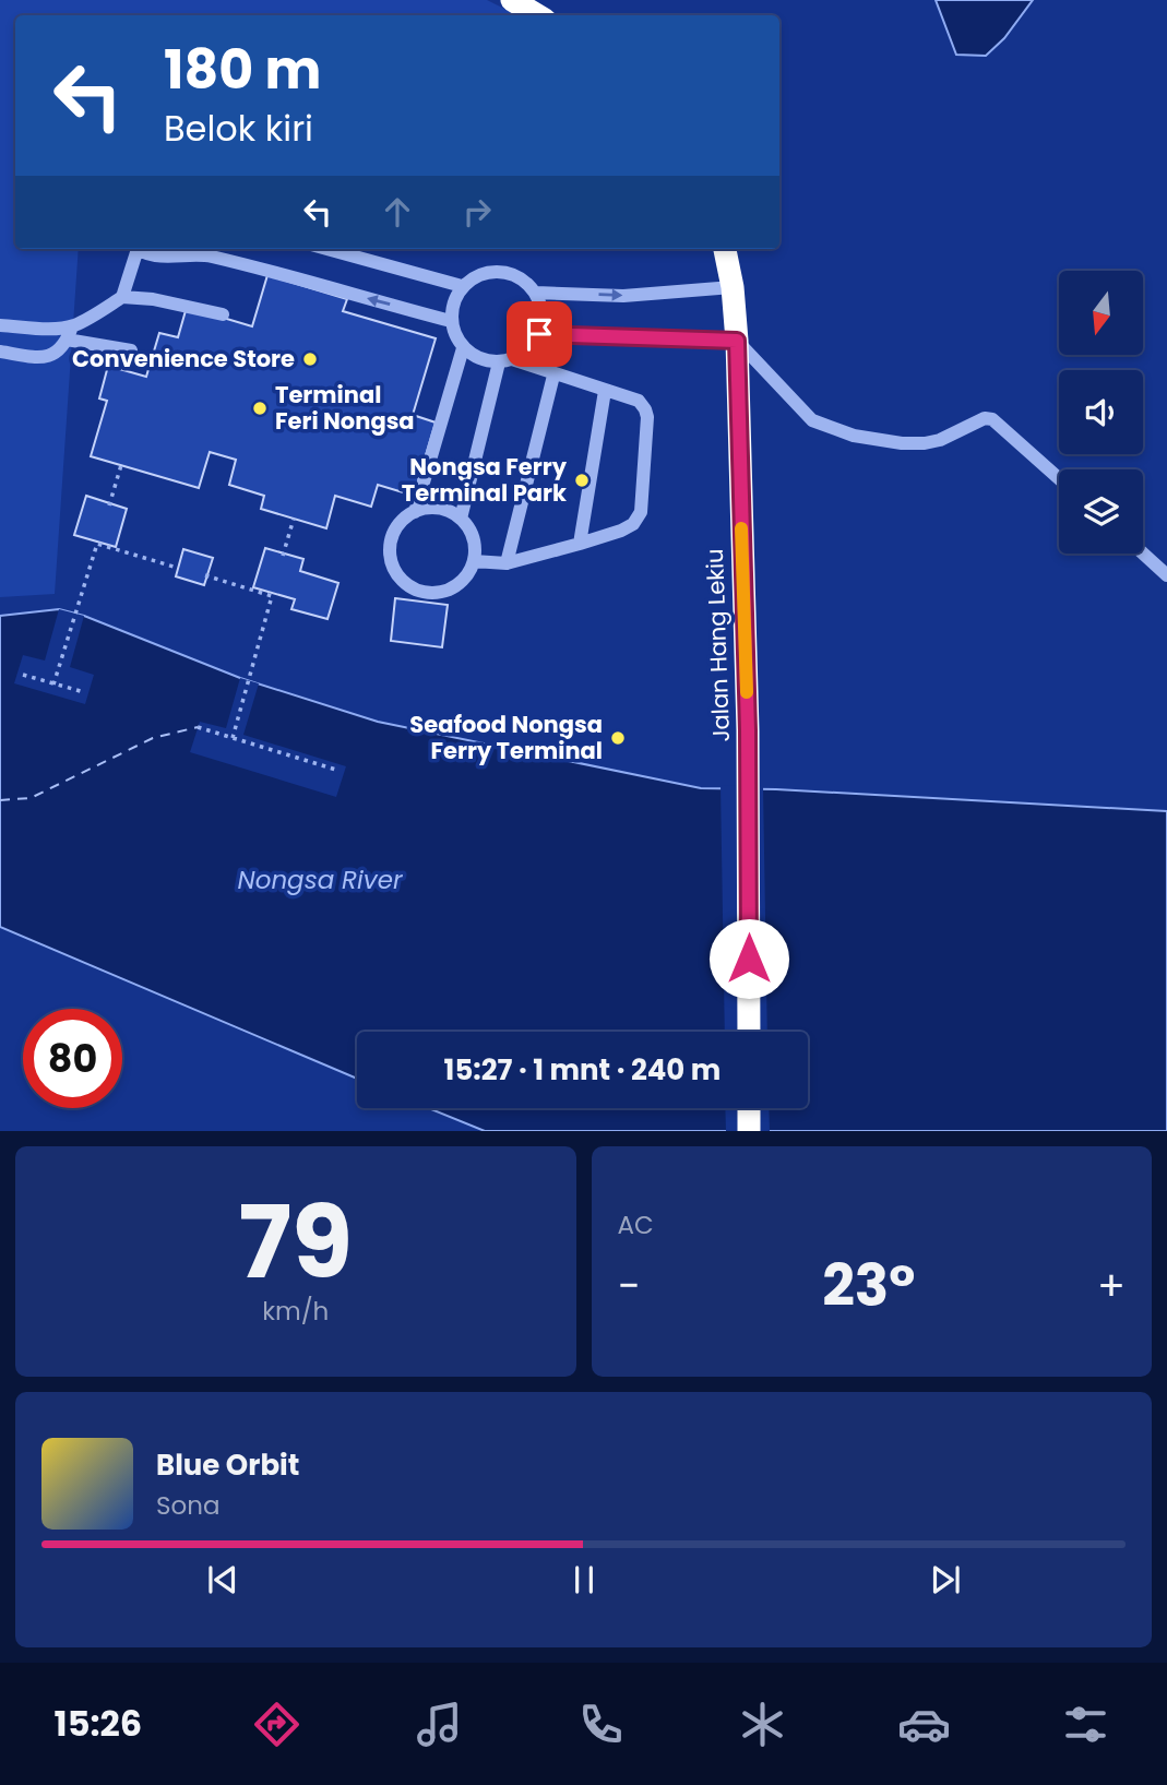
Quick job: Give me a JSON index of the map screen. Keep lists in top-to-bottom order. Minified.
{"streets":{"highway":["Jalan Hang Lekiu"]},"water":["Nongsa River"],"places":["Convenience Store","Terminal Feri Nongsa","Nongsa Ferry Terminal Park","Seafood Nongsa Ferry Terminal"],"north":"bottom","page":{"turn":["180 m","Belok kiri"],"limit":"80","trip":"15:27 · 1 mnt · 240 m","tile":[["79","km/h"],"AC"],"heat":["−","23°","+"],"song":["Blue Orbit","Sona"],"tabs":"15:26"}}
